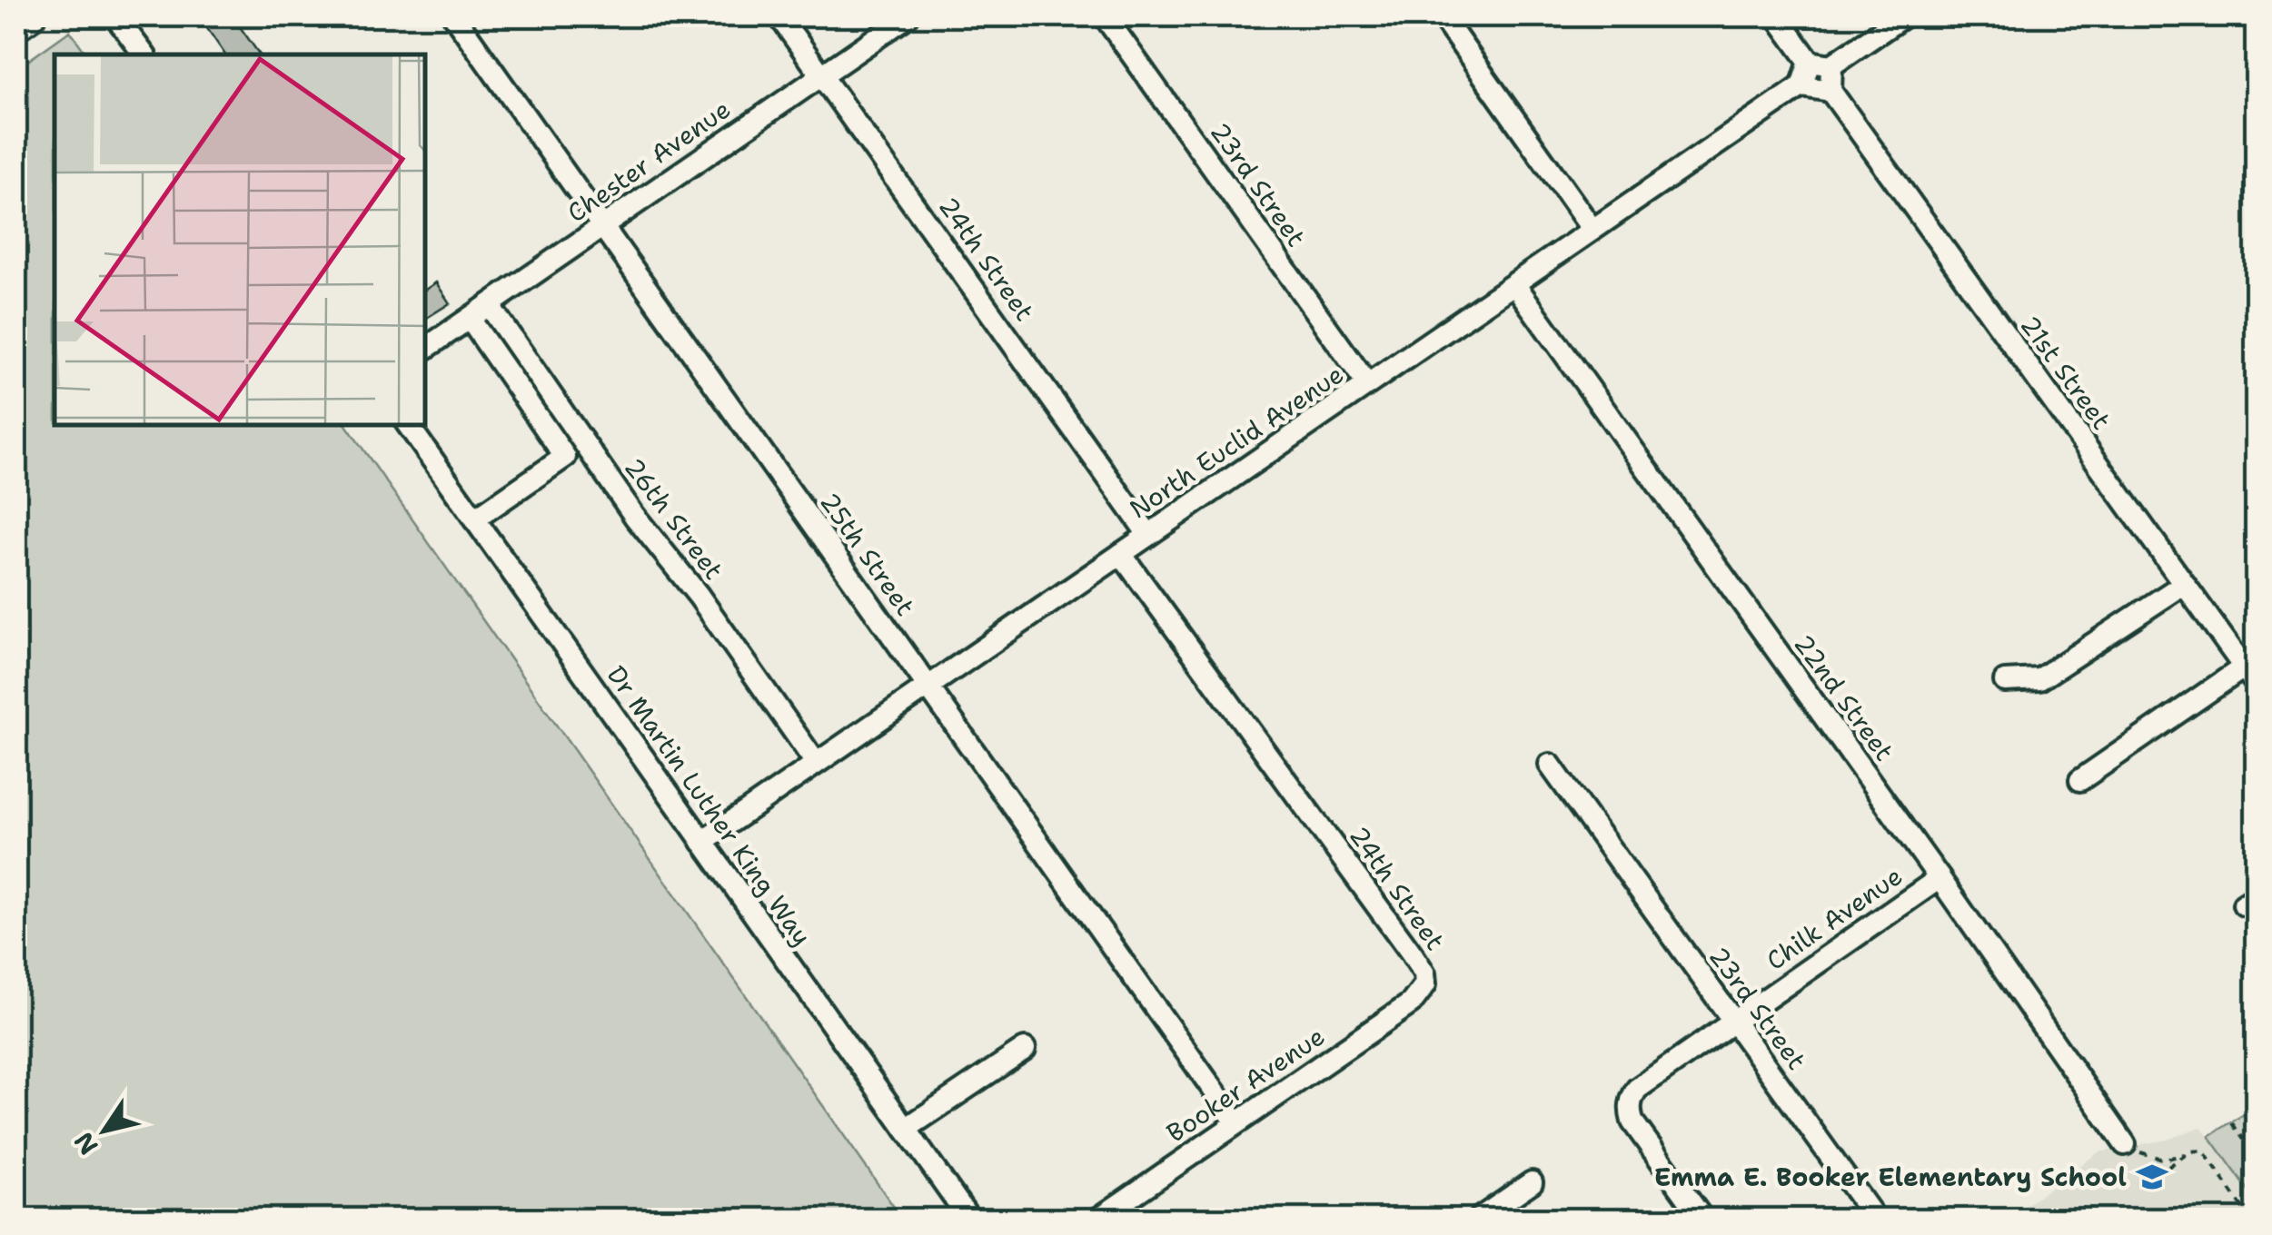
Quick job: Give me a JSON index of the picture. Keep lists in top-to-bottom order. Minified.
{"streets":{"street":["Chester Avenue","23rd Street","24th Street","21st Street","North Euclid Avenue","26th Street","25th Street","22nd Street","Dr Martin Luther King Way","Chilk Avenue","Booker Avenue"]},"crossings":[["Chester Avenue","24th Street"],["Chester Avenue","26th Street"],["Chester Avenue","25th Street"],["23rd Street","North Euclid Avenue"],["23rd Street","Chilk Avenue"],["24th Street","North Euclid Avenue"],["24th Street","Booker Avenue"],["North Euclid Avenue","26th Street"],["North Euclid Avenue","25th Street"],["North Euclid Avenue","22nd Street"],["North Euclid Avenue","Dr Martin Luther King Way"],["25th Street","Booker Avenue"],["22nd Street","Chilk Avenue"]],"places":{"school or university":["Emma E. Booker Elementary School"]},"north":"bottom left"}
